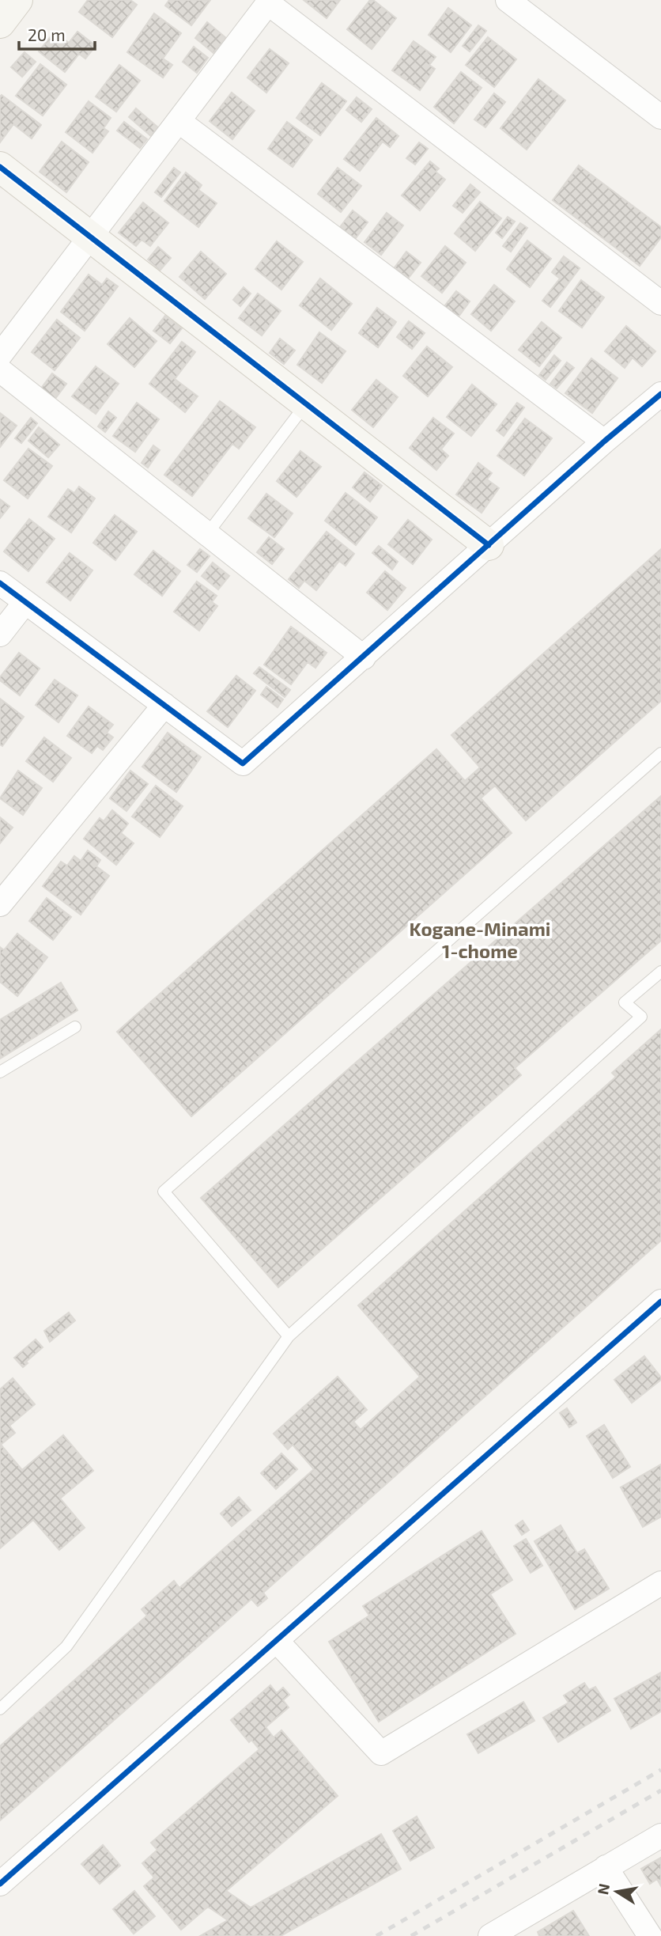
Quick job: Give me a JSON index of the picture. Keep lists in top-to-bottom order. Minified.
{"districts":["Kogane-Minami 1-chome"],"scale_bar":"20 m","north":"left"}
